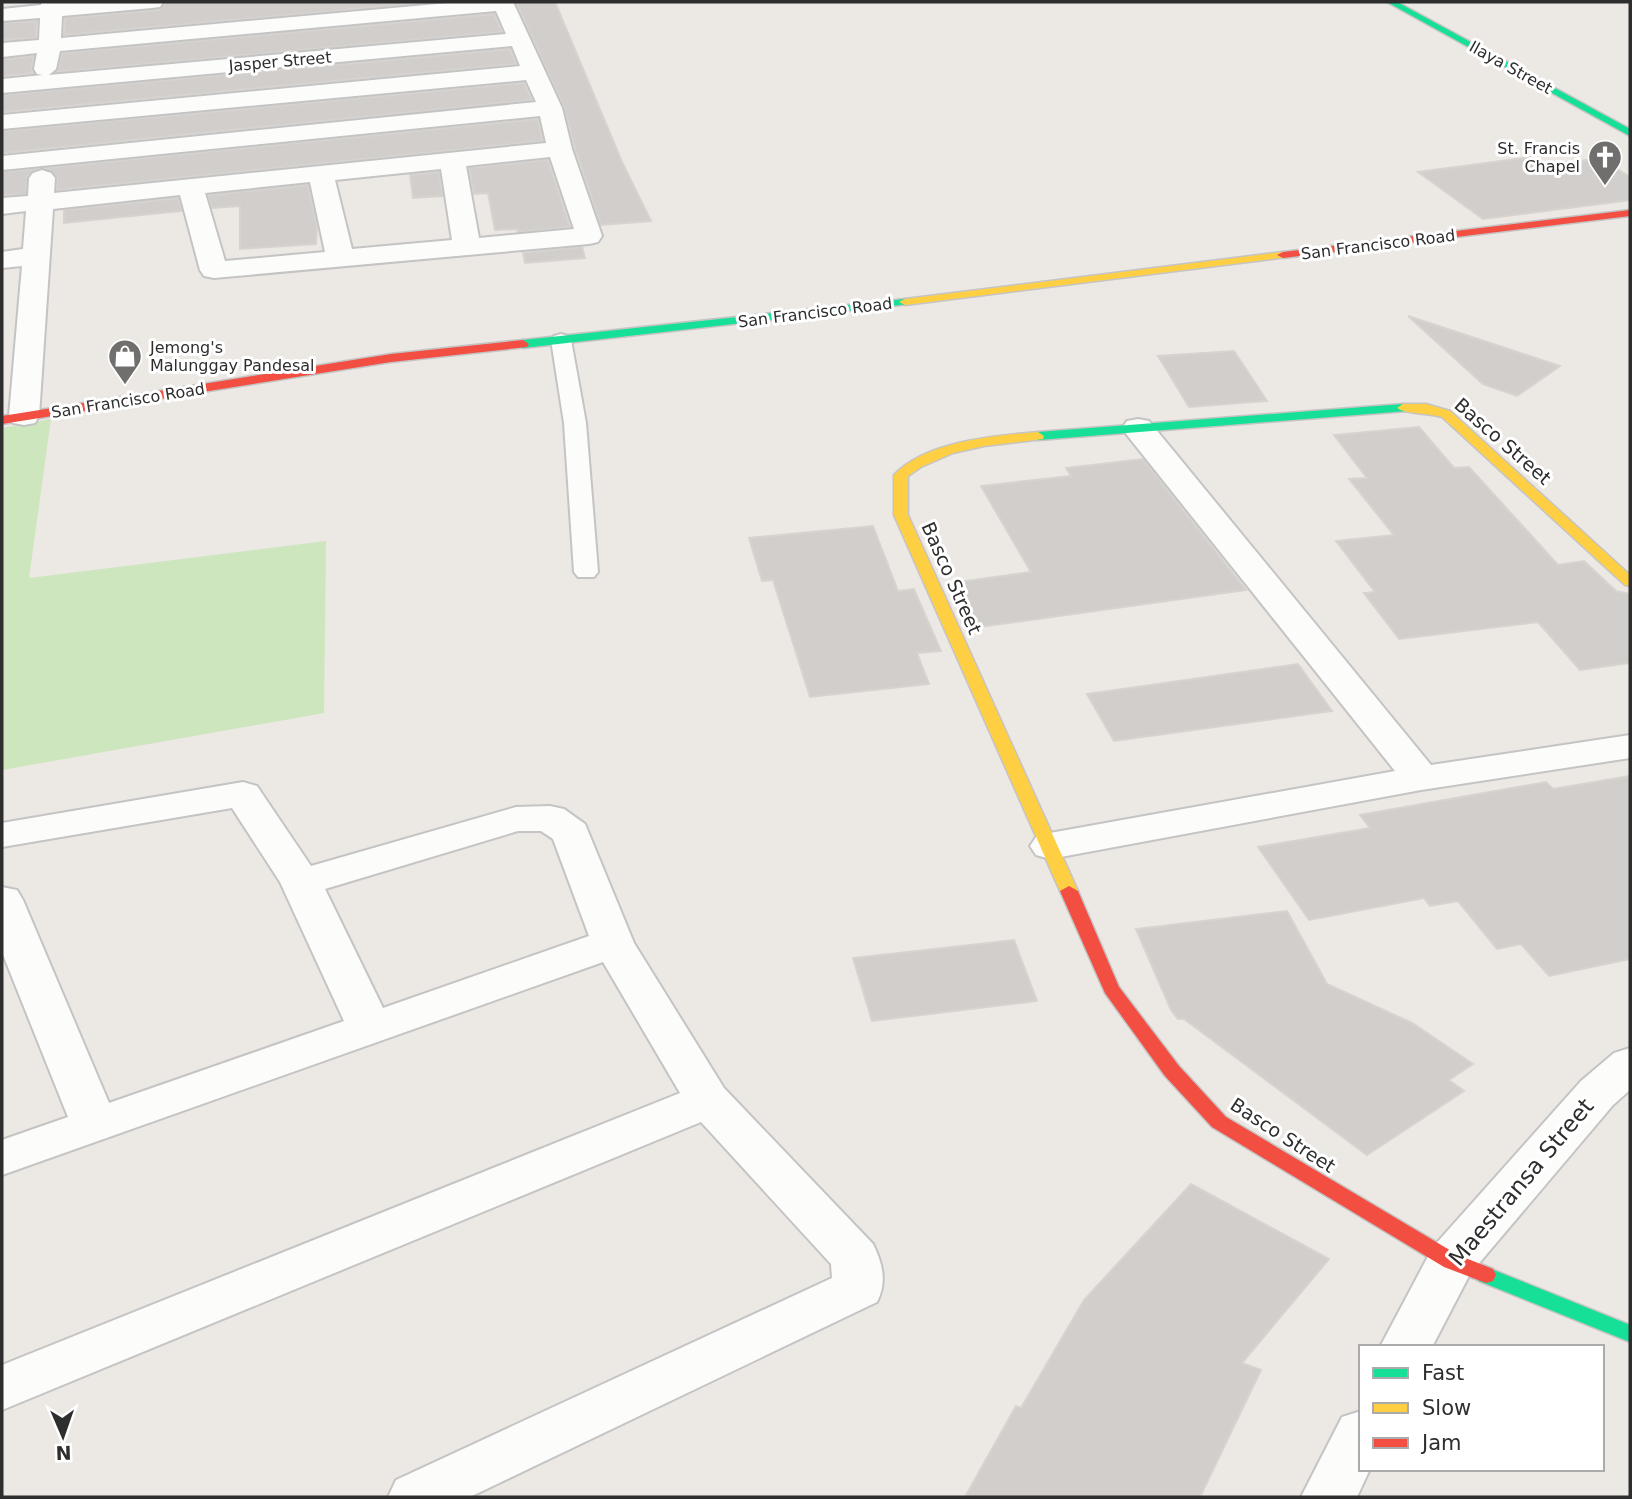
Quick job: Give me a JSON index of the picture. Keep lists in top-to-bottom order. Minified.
{"streets":{"street":["Jasper Street","Ilaya Street","San Francisco Road","Basco Street","Maestransa Street"]},"crossings":[["Basco Street","Maestransa Street"]],"places":{"church":["St. Francis Chapel"],"shop":["Jemong's Malunggay Pandesal"]},"legend":["Fast","Slow","Jam"],"north":"bottom"}
